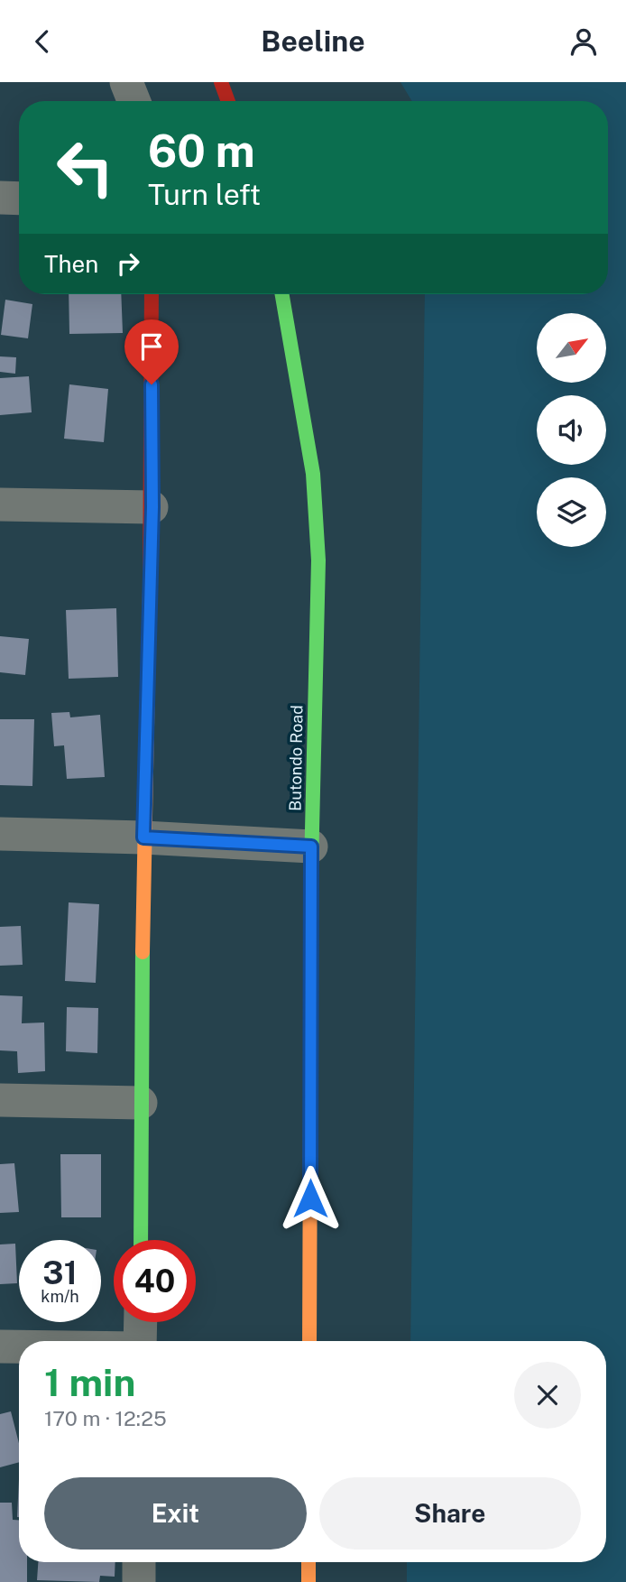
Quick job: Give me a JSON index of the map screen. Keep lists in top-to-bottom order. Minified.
{"streets":{"street":["Butondo Road"]},"north":"top right","page":{"header":"Beeline","turn":["60 m","Turn left"],"then":"Then","speed":"31 km/h","limit":"40","heading":["1 min","170 m · 12:25"],"buttons":["Exit","Share"]}}
